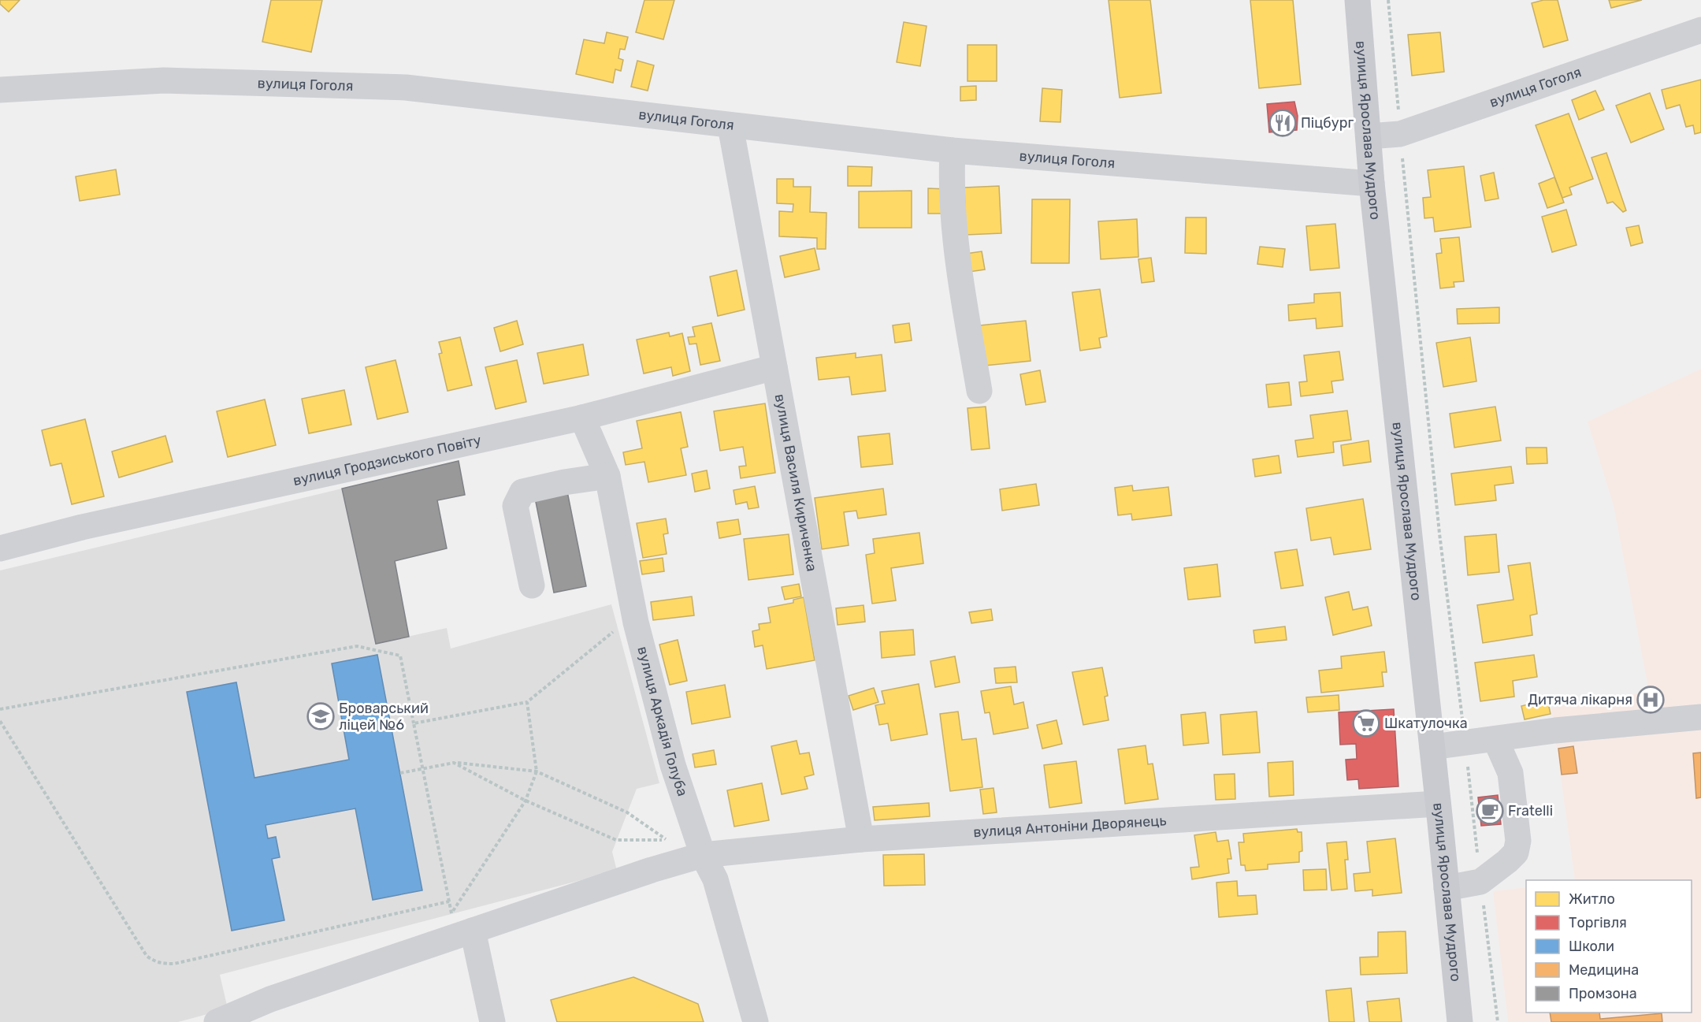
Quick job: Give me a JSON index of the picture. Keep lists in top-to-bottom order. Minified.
{"streets":{"main road":["вулиця Ярослава Мудрого"],"street":["вулиця Гоголя","вулиця Гродзиського Повіту","вулиця Василя Кириченка","вулиця Аркадія Голуба","вулиця Антоніни Дворянець"]},"crossings":[["вулиця Гоголя","вулиця Ярослава Мудрого"],["вулиця Гоголя","вулиця Василя Кириченка"],["вулиця Ярослава Мудрого","вулиця Антоніни Дворянець"],["вулиця Гродзиського Повіту","вулиця Василя Кириченка"],["вулиця Гродзиського Повіту","вулиця Аркадія Голуба"],["вулиця Василя Кириченка","вулиця Антоніни Дворянець"],["вулиця Аркадія Голуба","вулиця Антоніни Дворянець"]],"places":{"restaurant":["Піцбург"],"hospital":["Дитяча лікарня"],"school or university":["Броварський ліцей №6"],"supermarket":["Шкатулочка"],"cafe":["Fratelli"]},"legend":["Житло","Торгівля","Школи","Медицина","Промзона"]}
